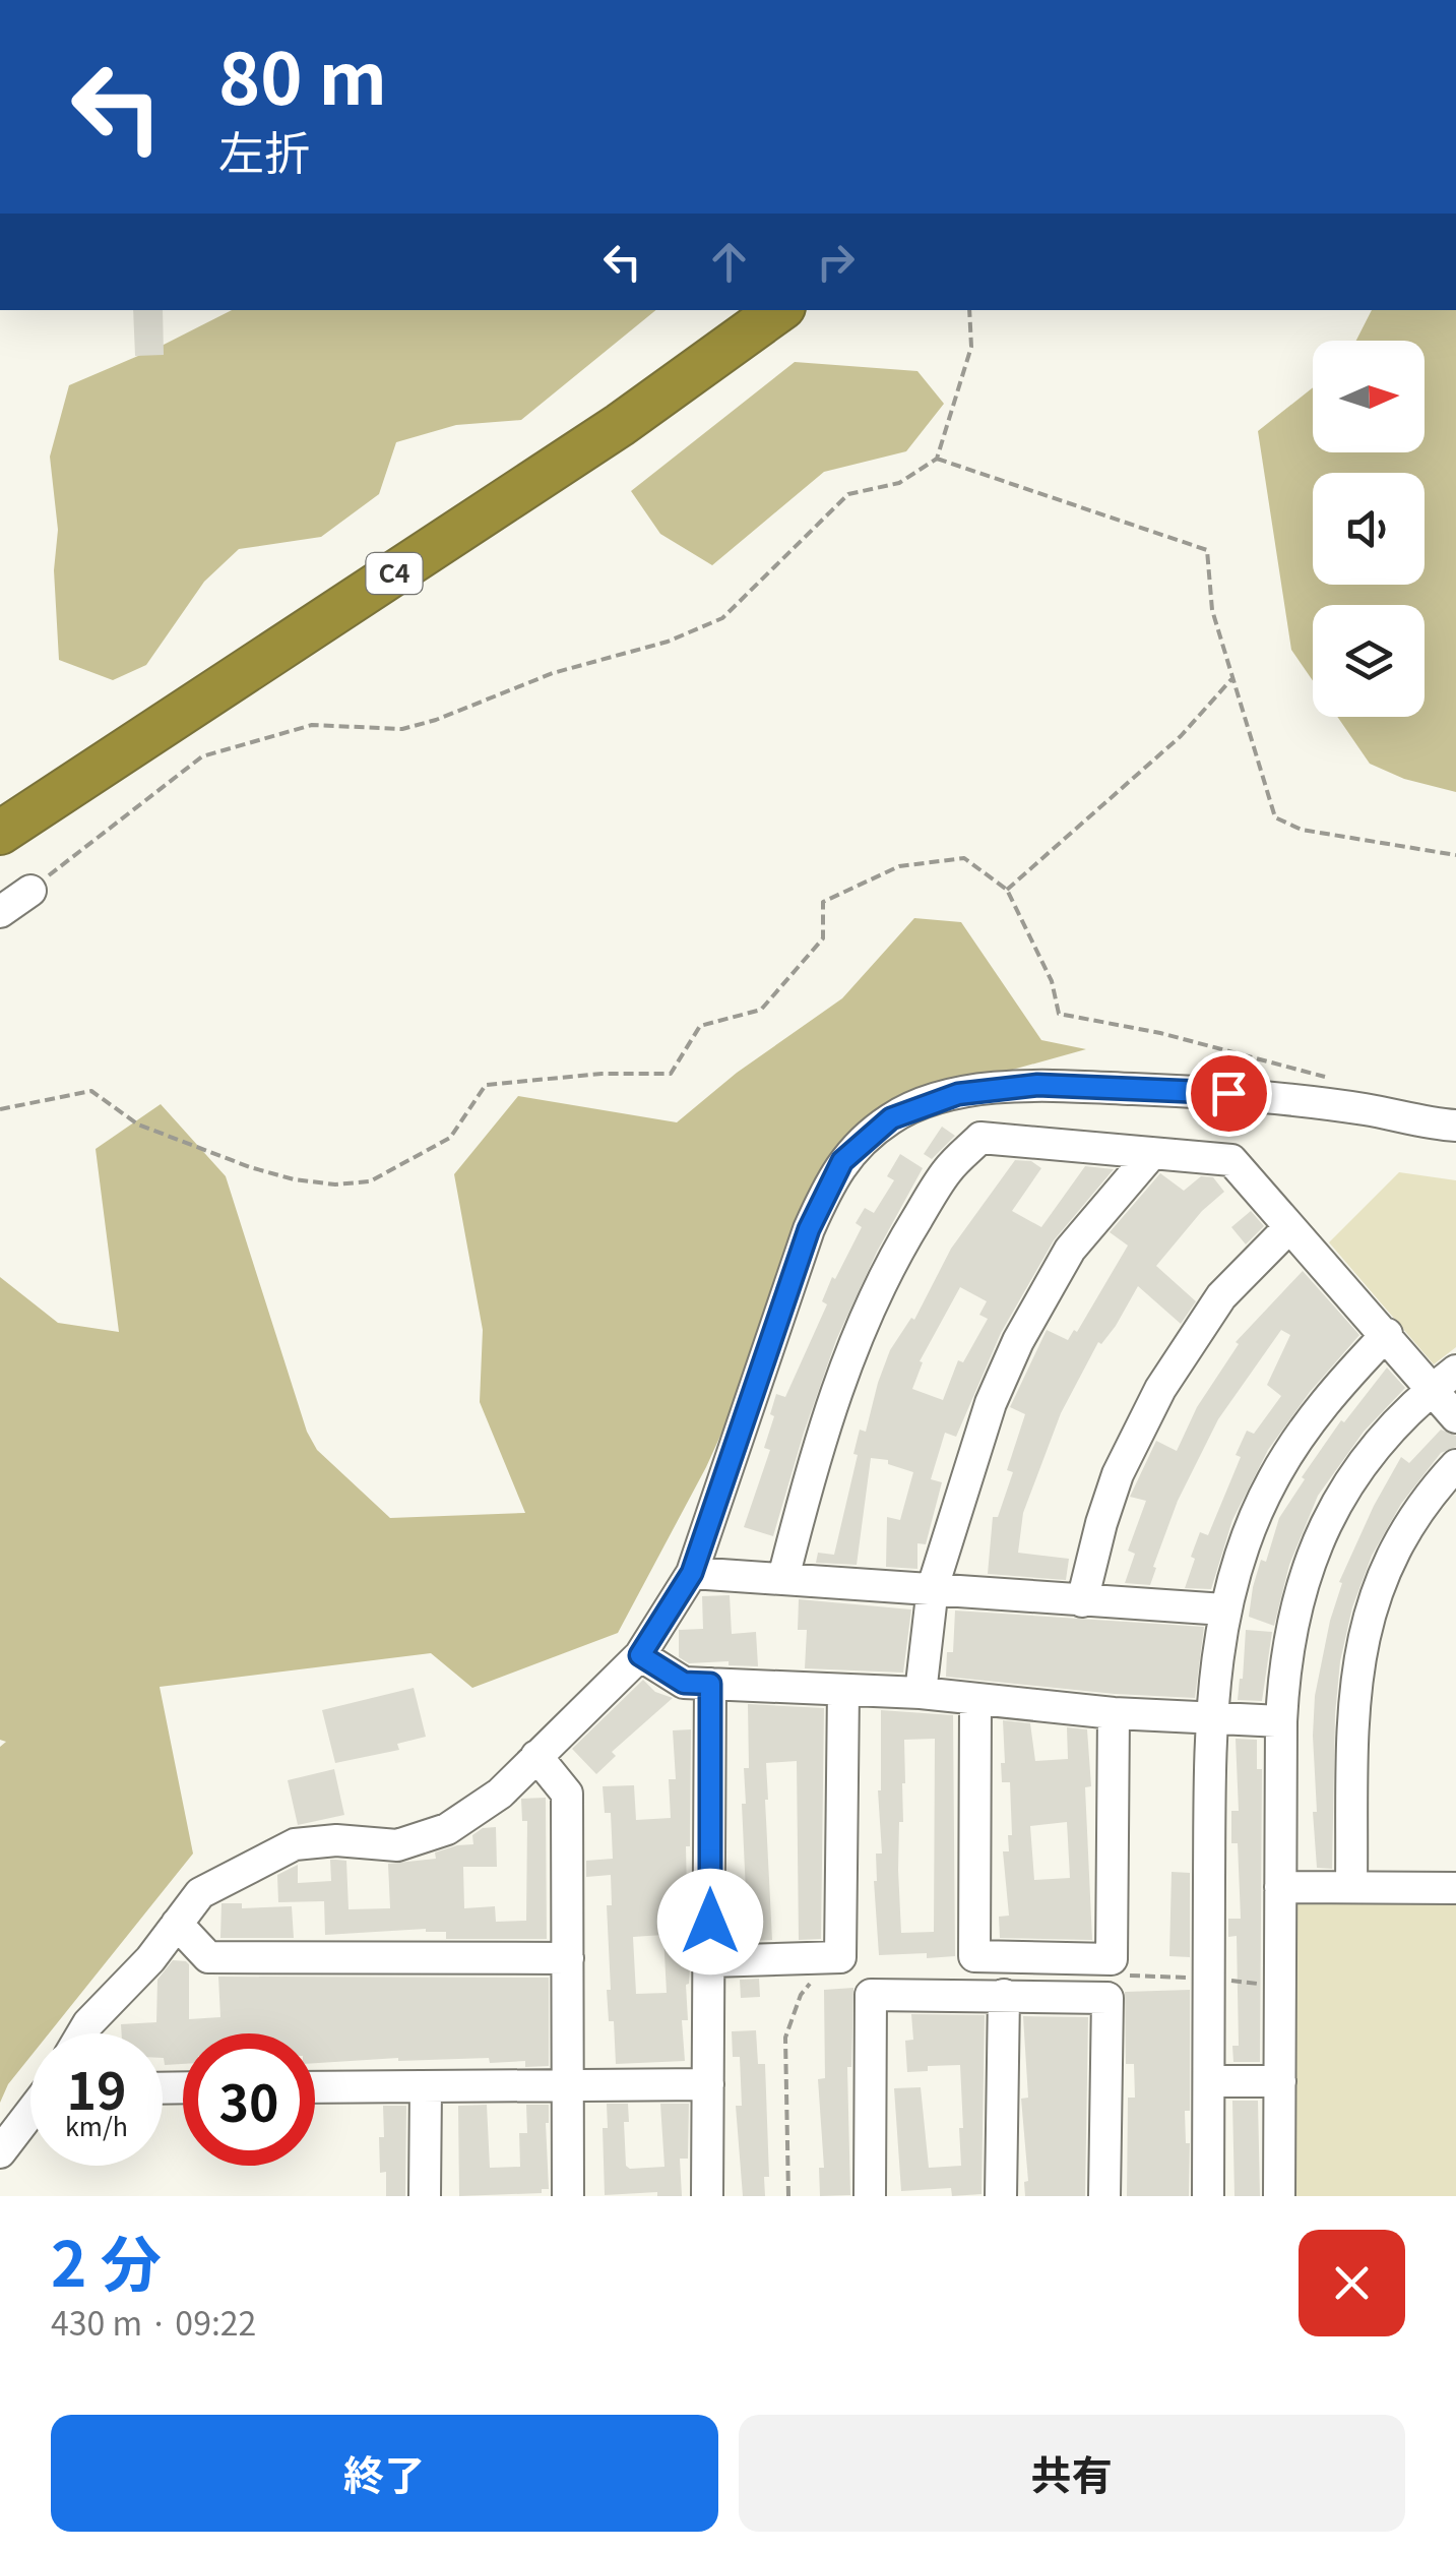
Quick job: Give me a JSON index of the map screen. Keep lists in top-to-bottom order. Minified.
{"streets":{"highway":["C4"]},"north":"right","page":{"turn":["80 m","左折"],"speed":"19 km/h","limit":"30","heading":["2 分","430 m · 09:22"],"buttons":["終了","共有"]}}
